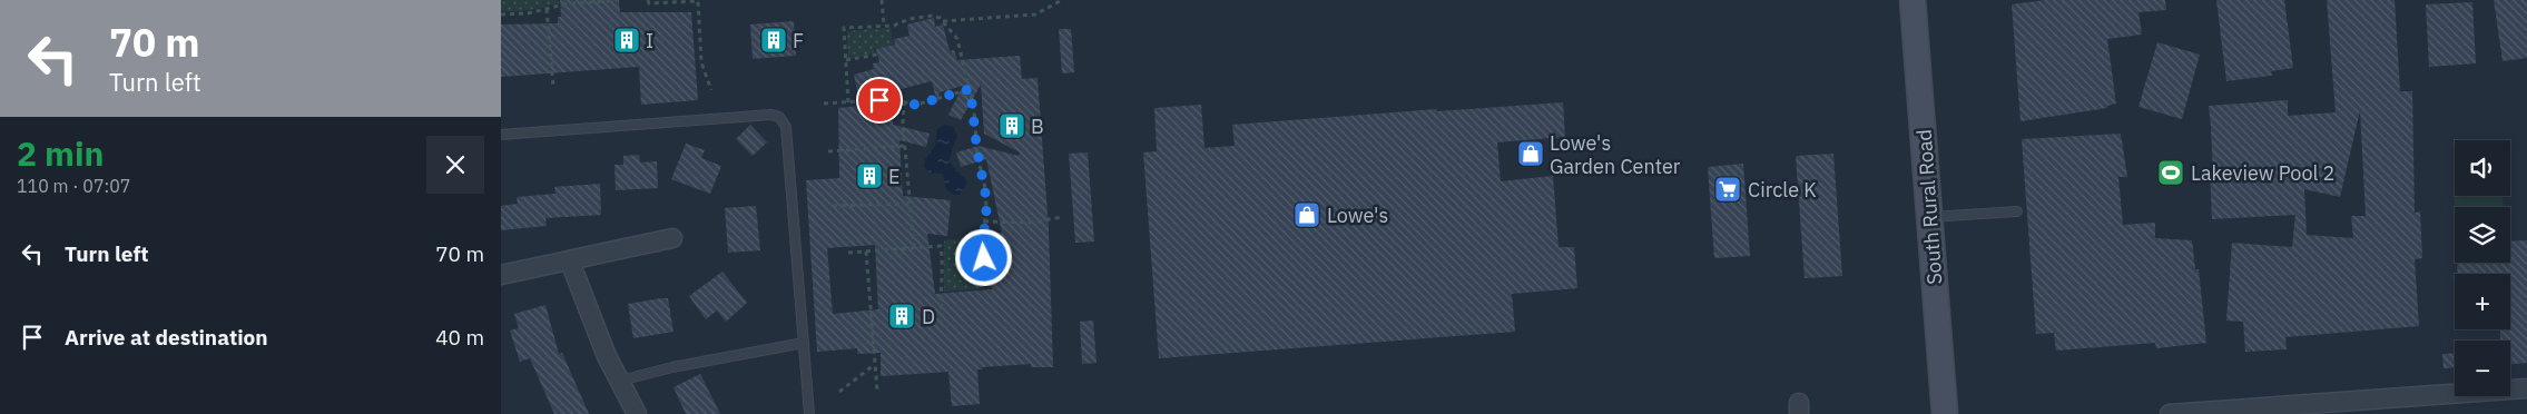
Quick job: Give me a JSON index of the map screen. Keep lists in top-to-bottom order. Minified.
{"streets":{"main road":["South Rural Road"]},"places":{"building":["I","F","B","E","D"],"shop":["Lowe's Garden Center","Lowe's"],"sports":["Lakeview Pool 2"],"supermarket":["Circle K"]},"page":{"turn":["70 m","Turn left"],"heading":["2 min","110 m · 07:07"],"map_buttons":["+","−"],"list":[{"name":"Turn left","value":"70 m"},{"name":"Arrive at destination","value":"40 m"}]}}
